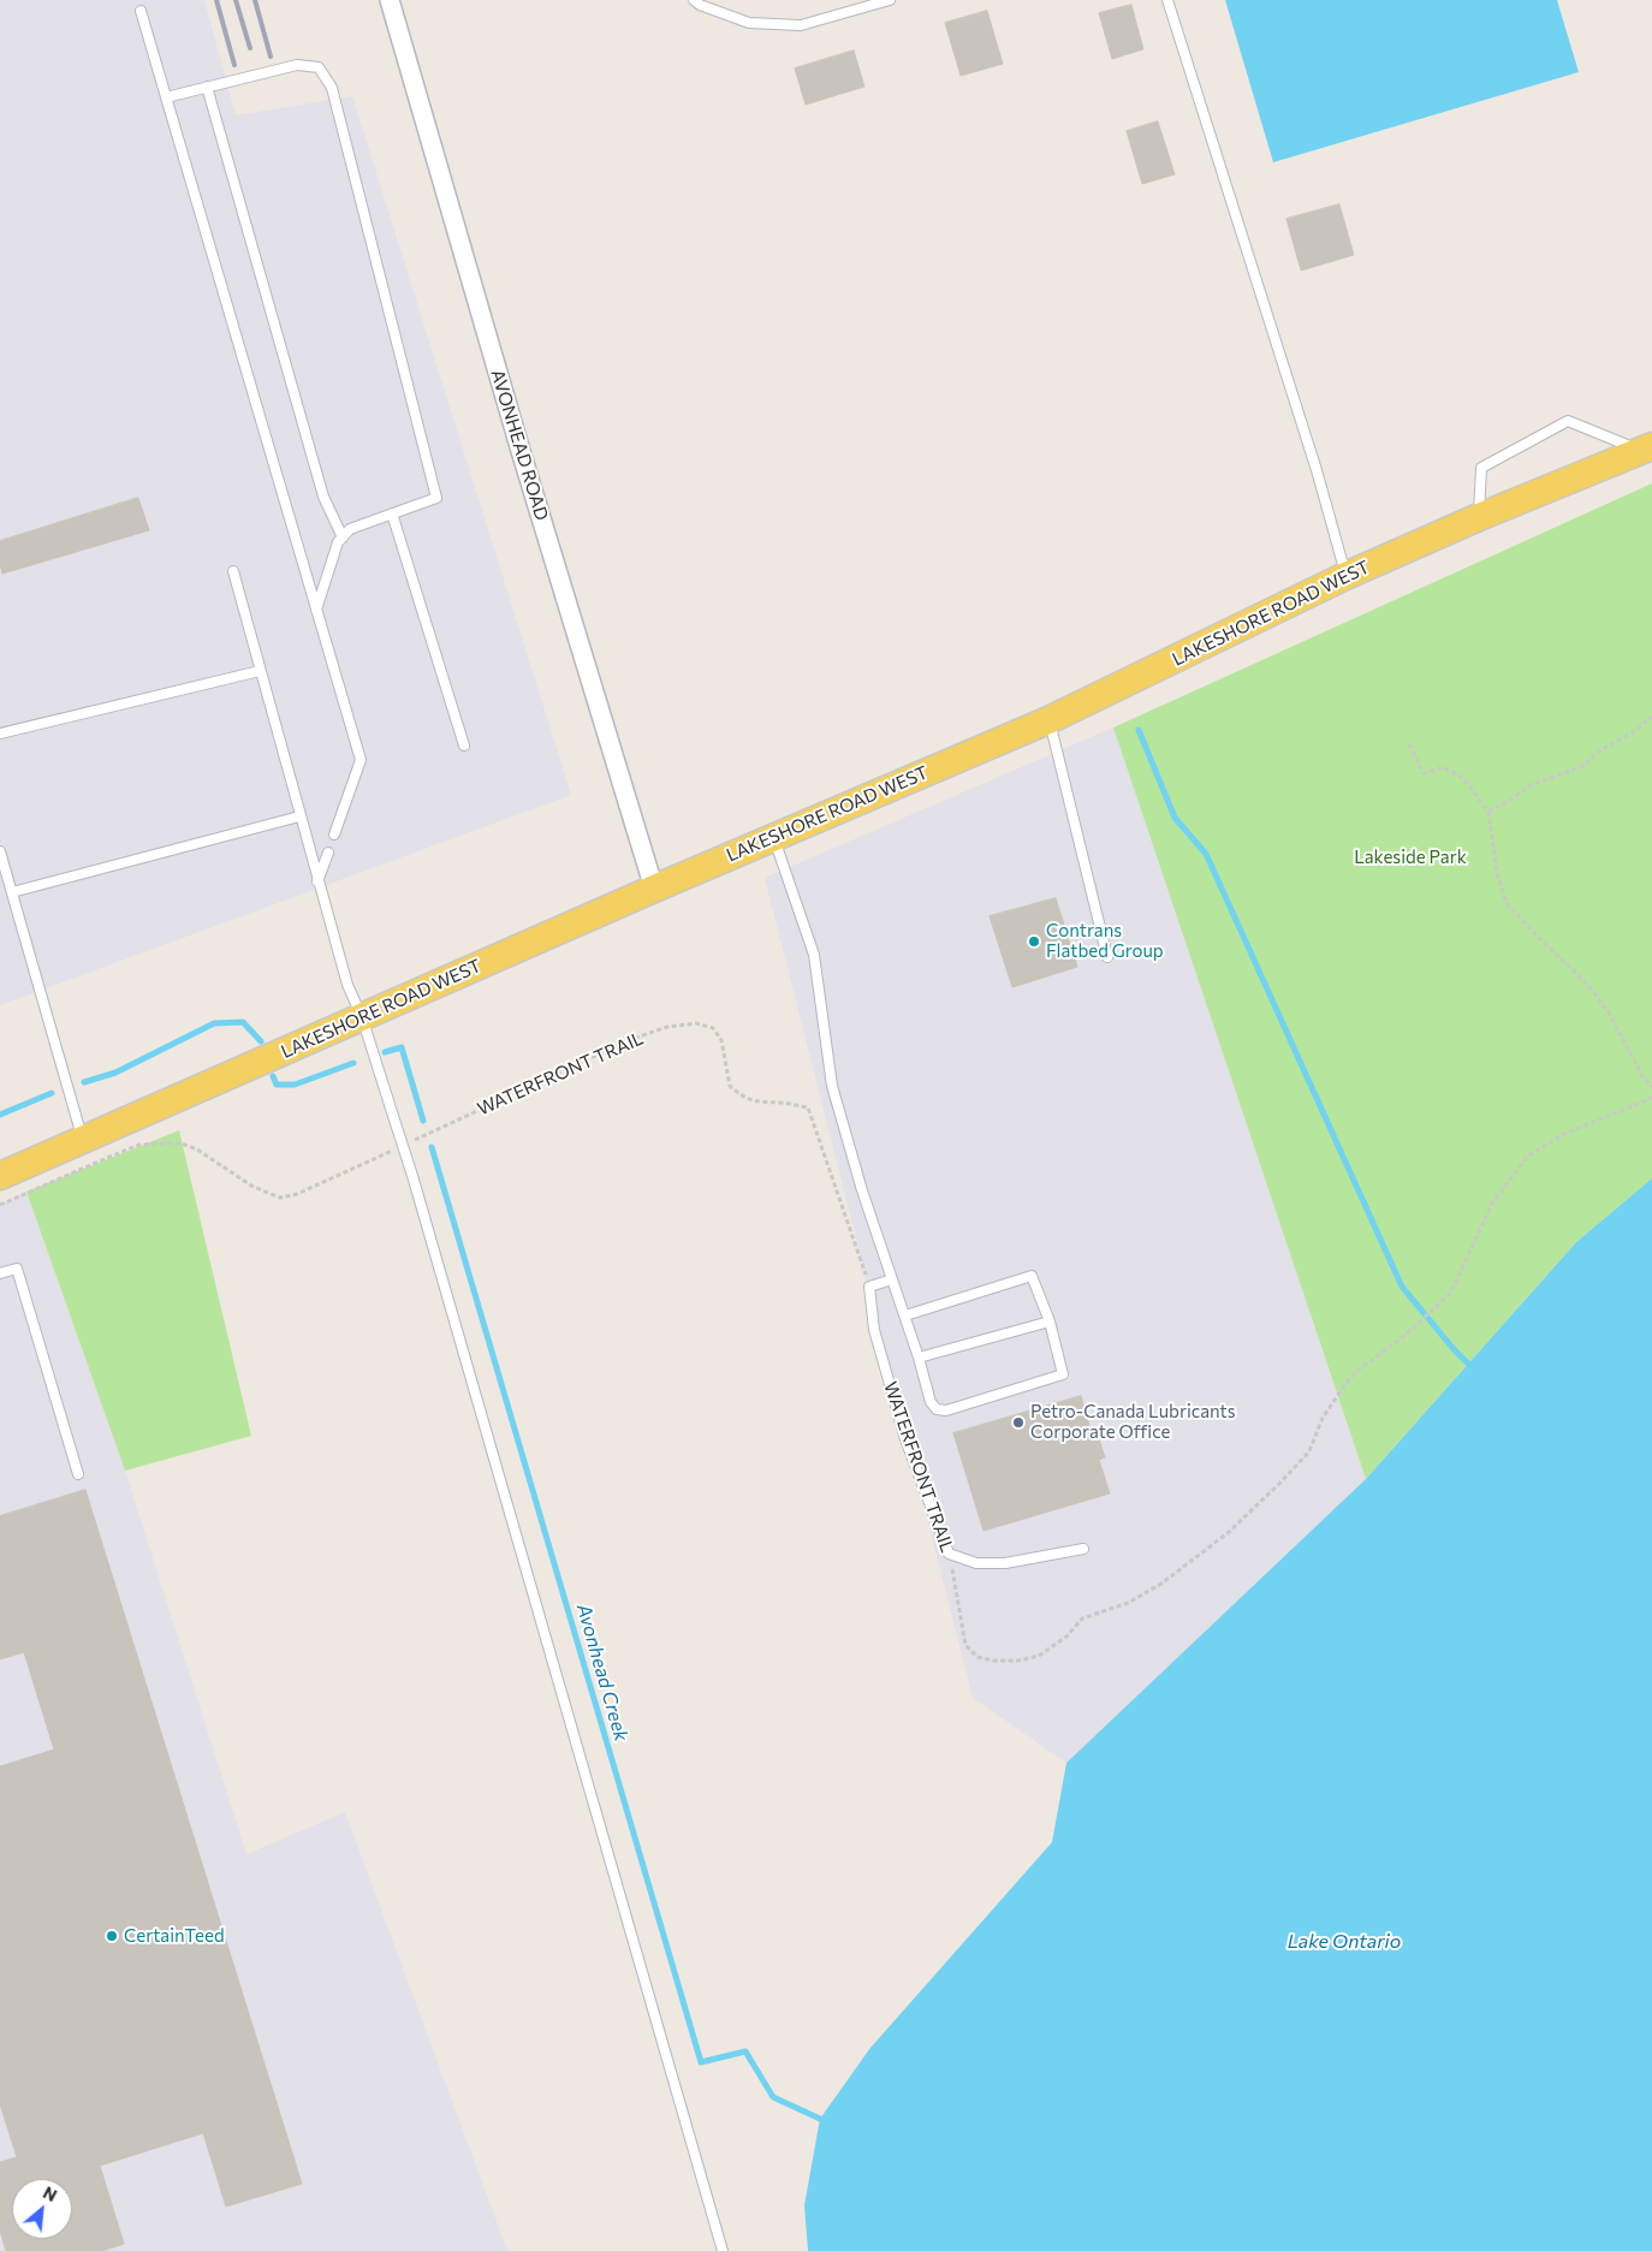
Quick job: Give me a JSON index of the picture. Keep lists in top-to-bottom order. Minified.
{"streets":{"main road":["LAKESHORE ROAD WEST"],"street":["AVONHEAD ROAD"],"lane":["WATERFRONT TRAIL"]},"crossings":[["AVONHEAD ROAD","LAKESHORE ROAD WEST"]],"water":["Avonhead Creek","Lake Ontario"],"parks":["Lakeside Park"],"places":["Contrans Flatbed Group","Petro-Canada Lubricants Corporate Office","CertainTeed"],"north":"top right"}
